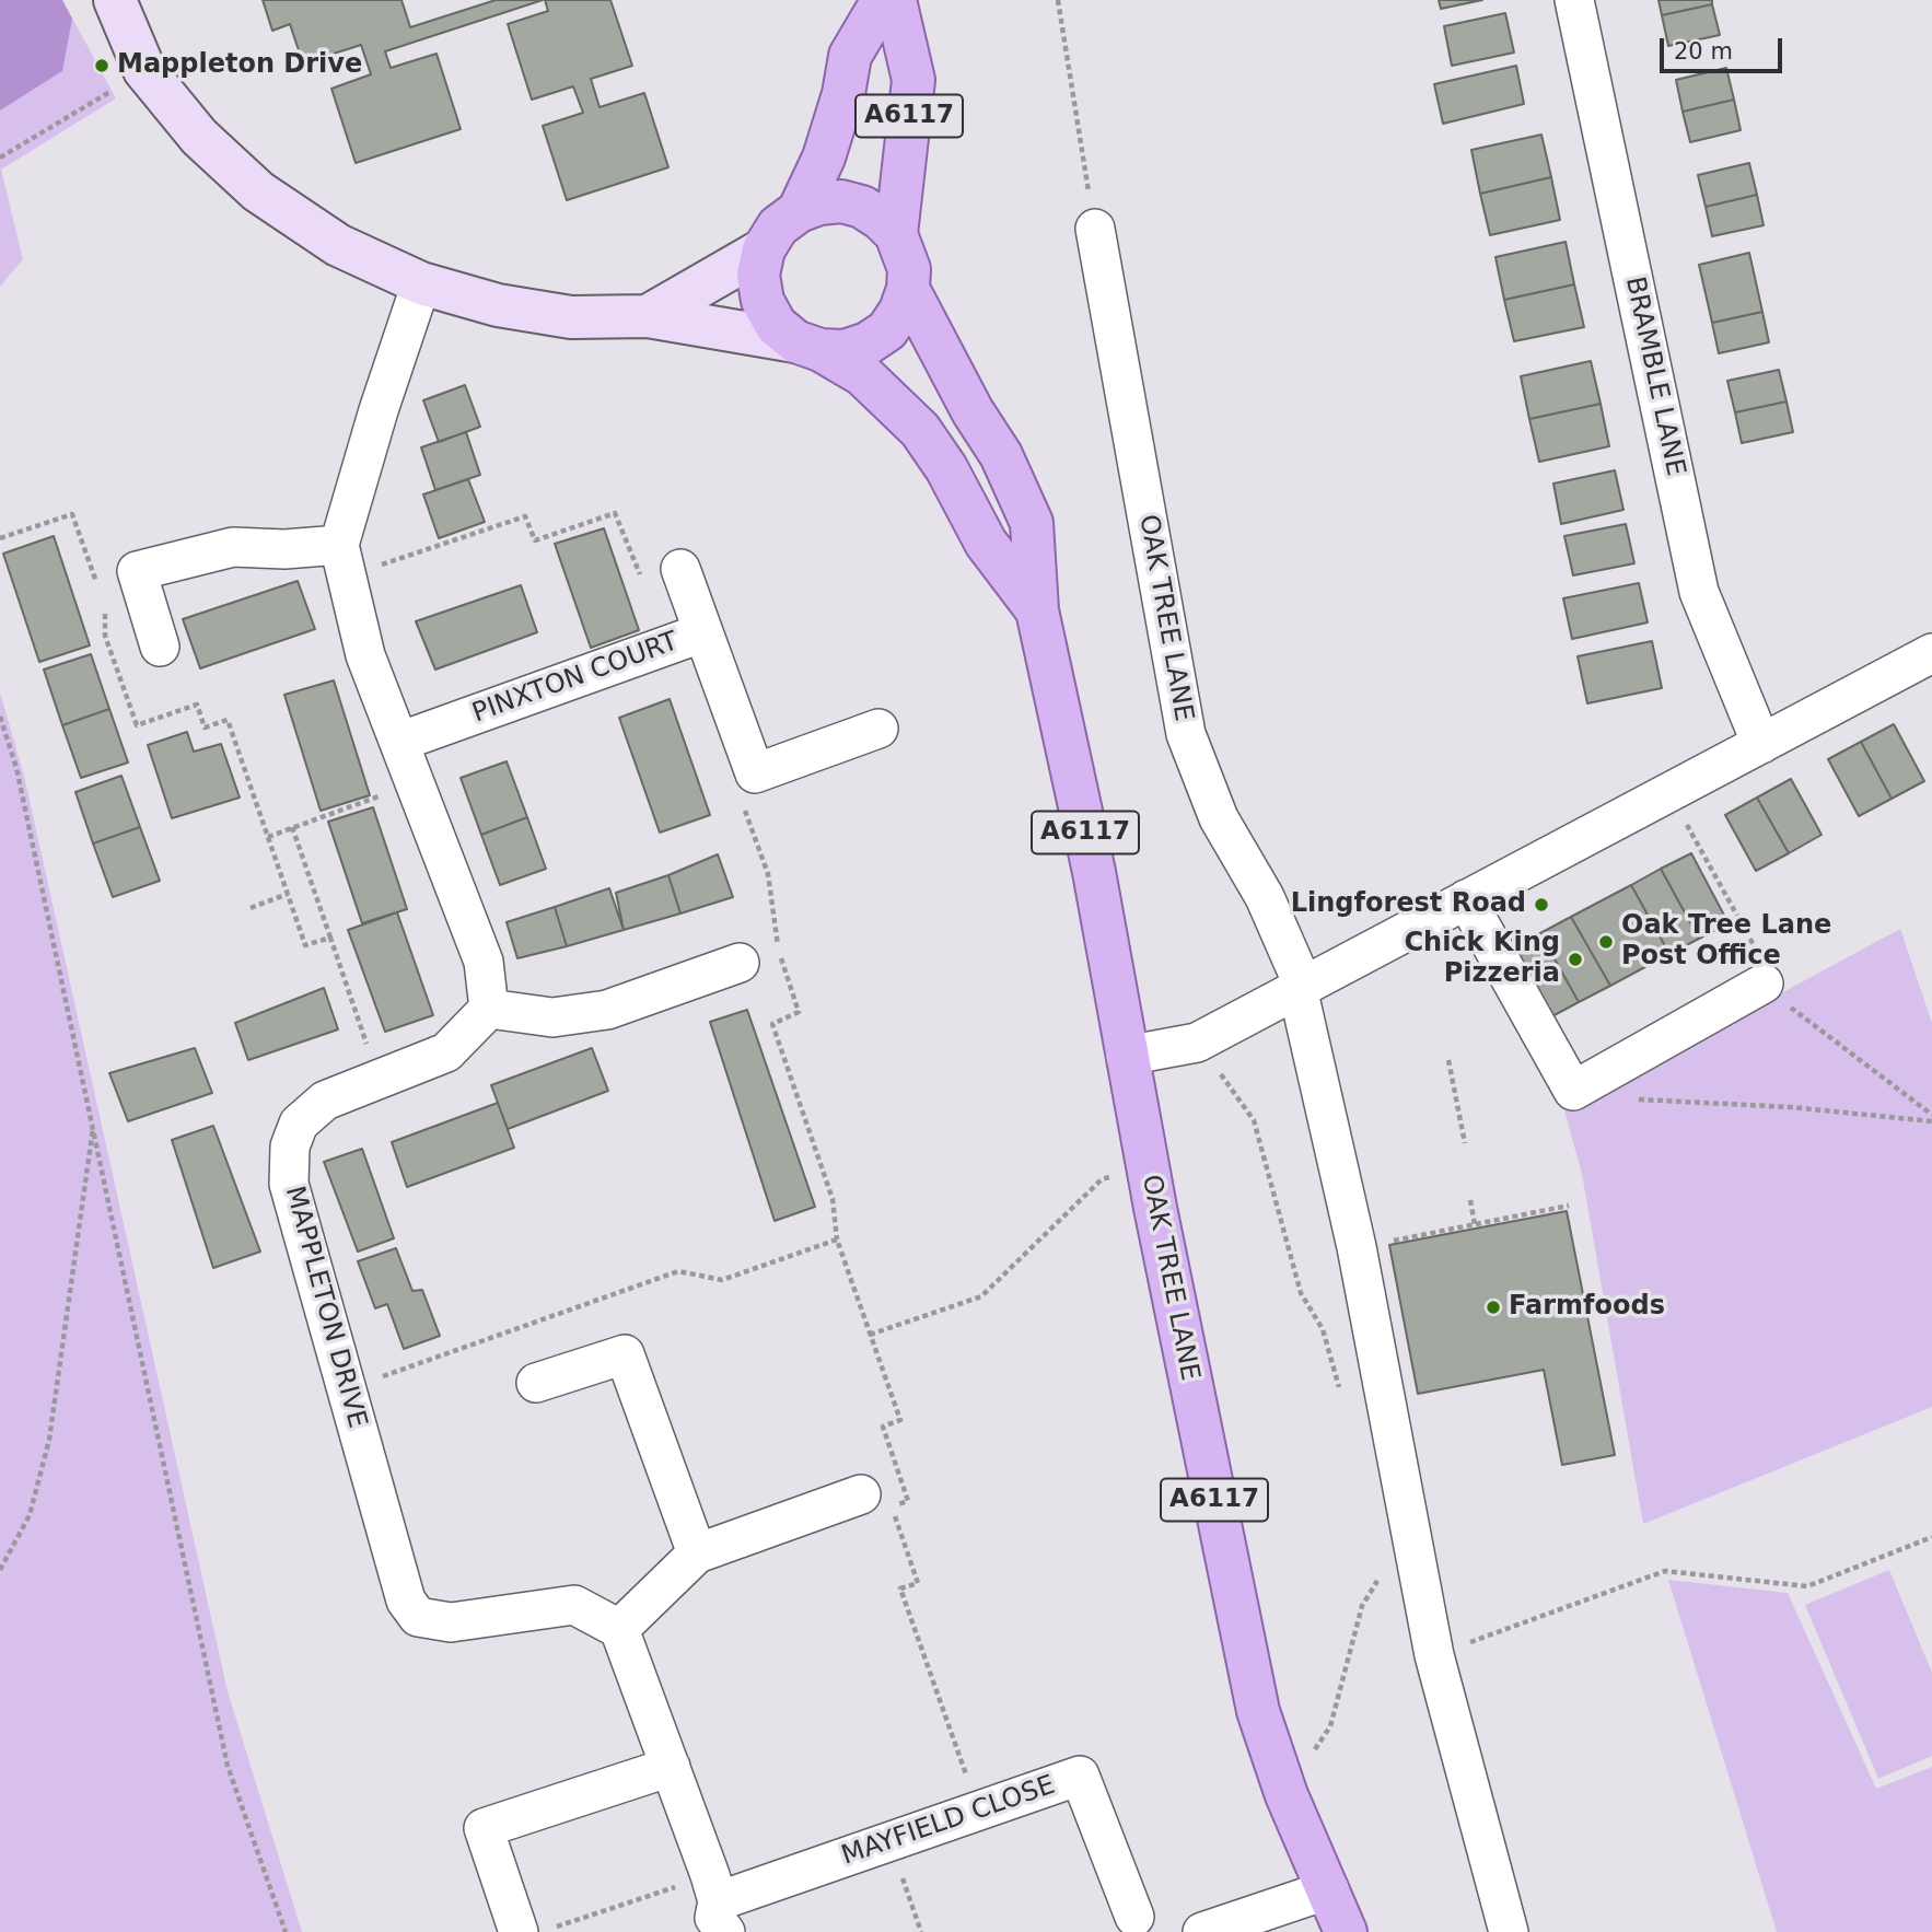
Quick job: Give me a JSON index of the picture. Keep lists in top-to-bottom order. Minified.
{"streets":{"main road":["A6117","OAK TREE LANE"],"street":["BRAMBLE LANE","PINXTON COURT","MAPPLETON DRIVE","MAYFIELD CLOSE"]},"crossings":[["A6117","OAK TREE LANE"]],"places":["Mappleton Drive","Lingforest Road","Oak Tree Lane Post Office","Chick King Pizzeria","Farmfoods"],"scale_bar":"20 m"}
